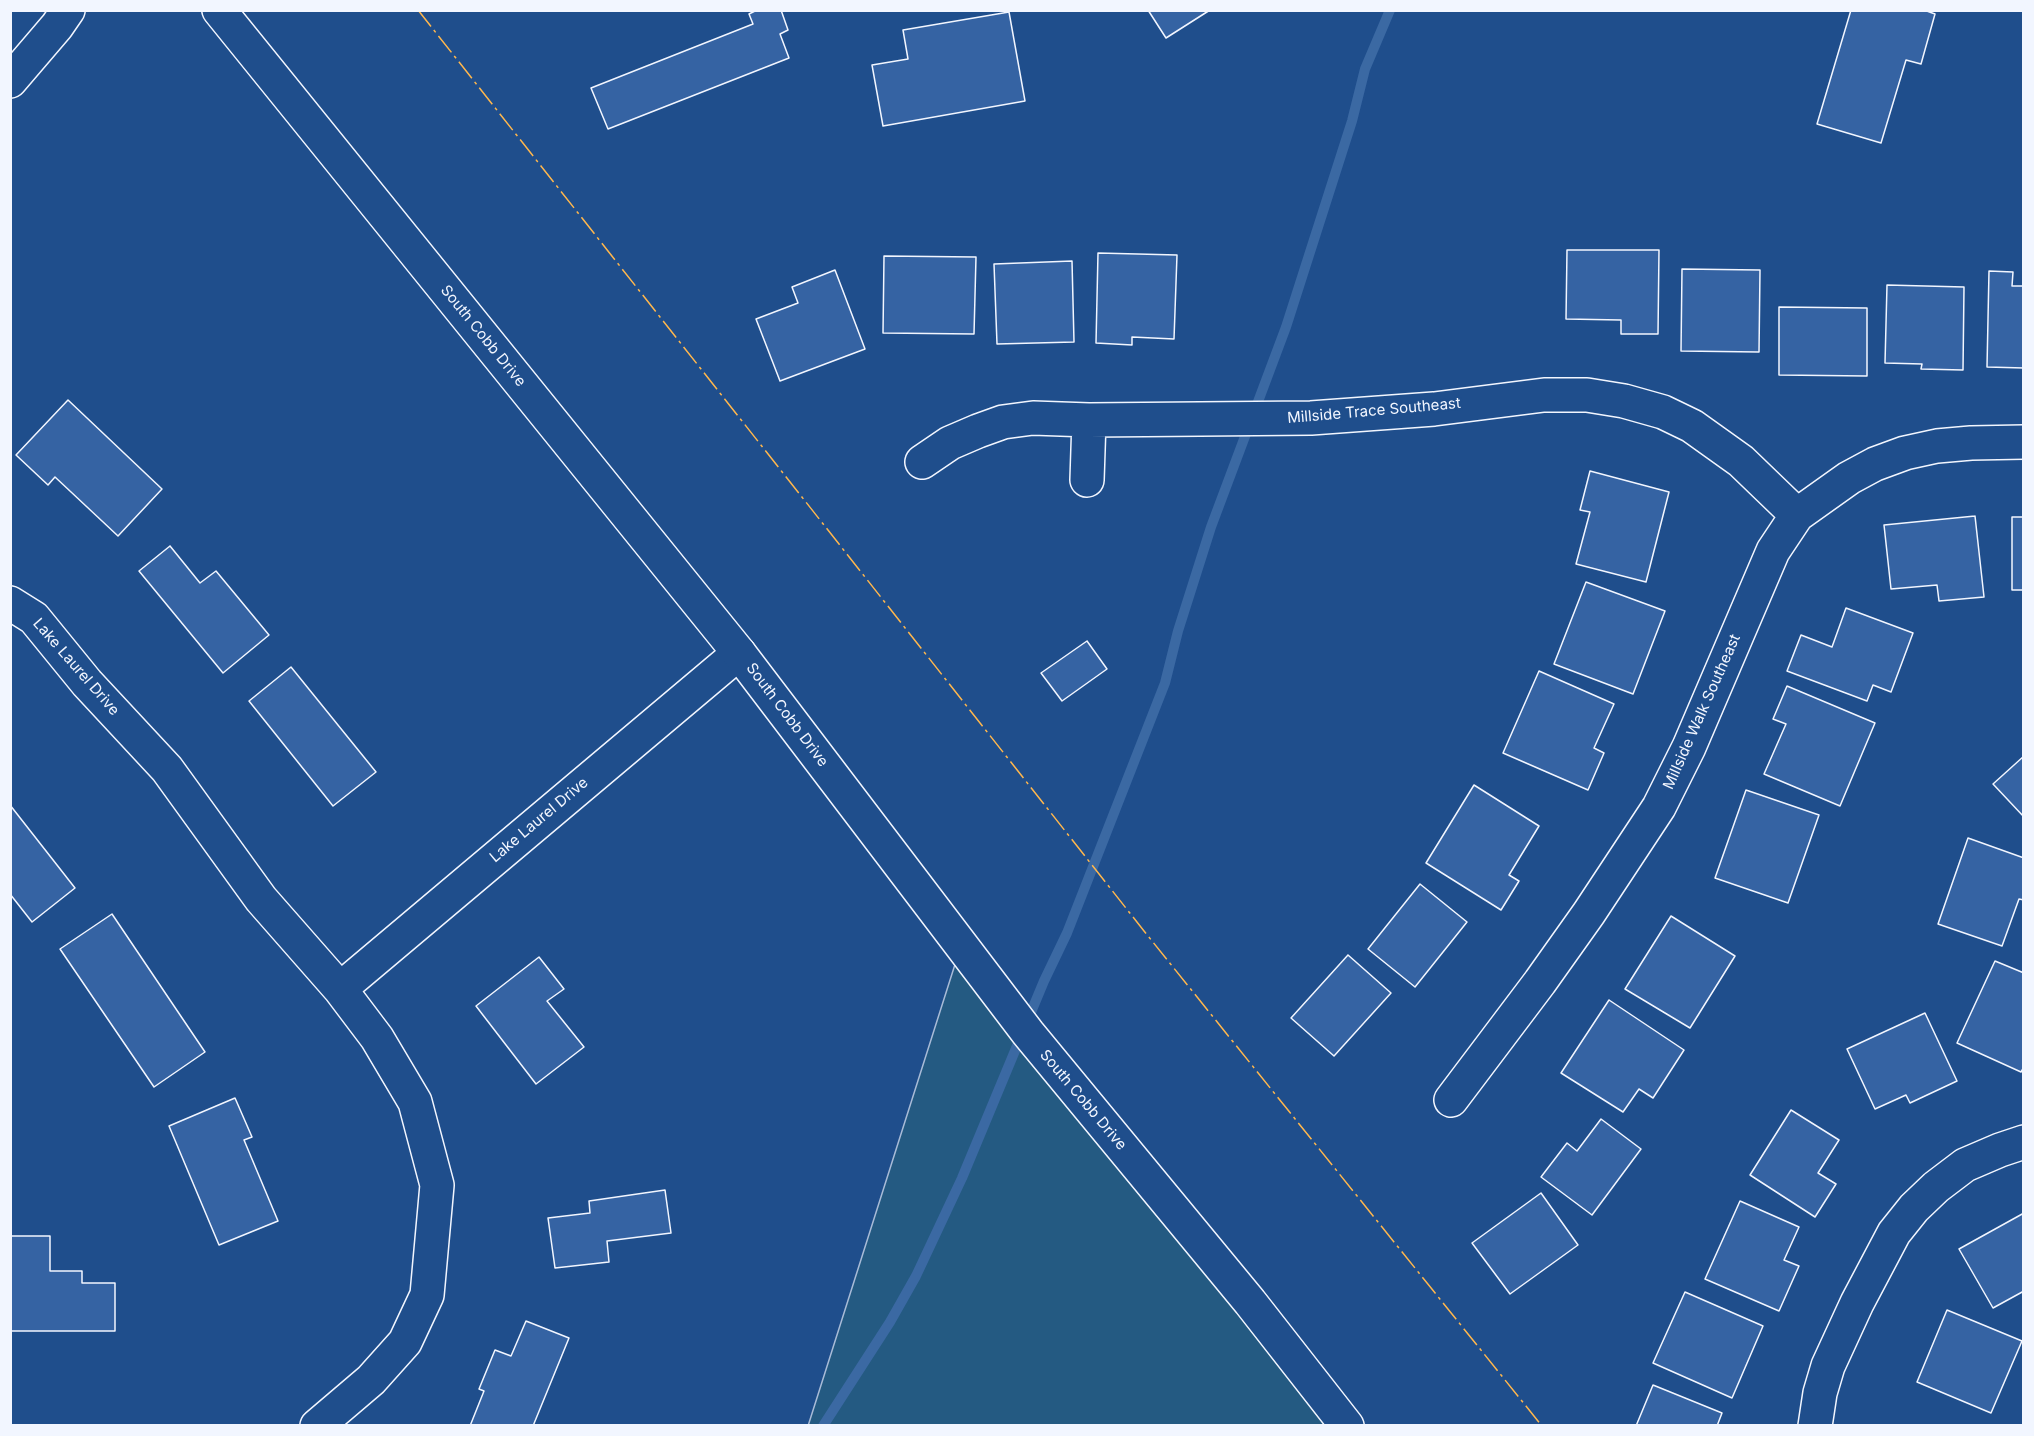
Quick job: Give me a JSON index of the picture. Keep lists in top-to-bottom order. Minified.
{"streets":{"street":["South Cobb Drive","Millside Trace Southeast","Lake Laurel Drive","Millside Walk Southeast"]},"crossings":[["South Cobb Drive","Lake Laurel Drive"],["Millside Trace Southeast","Millside Walk Southeast"]]}
